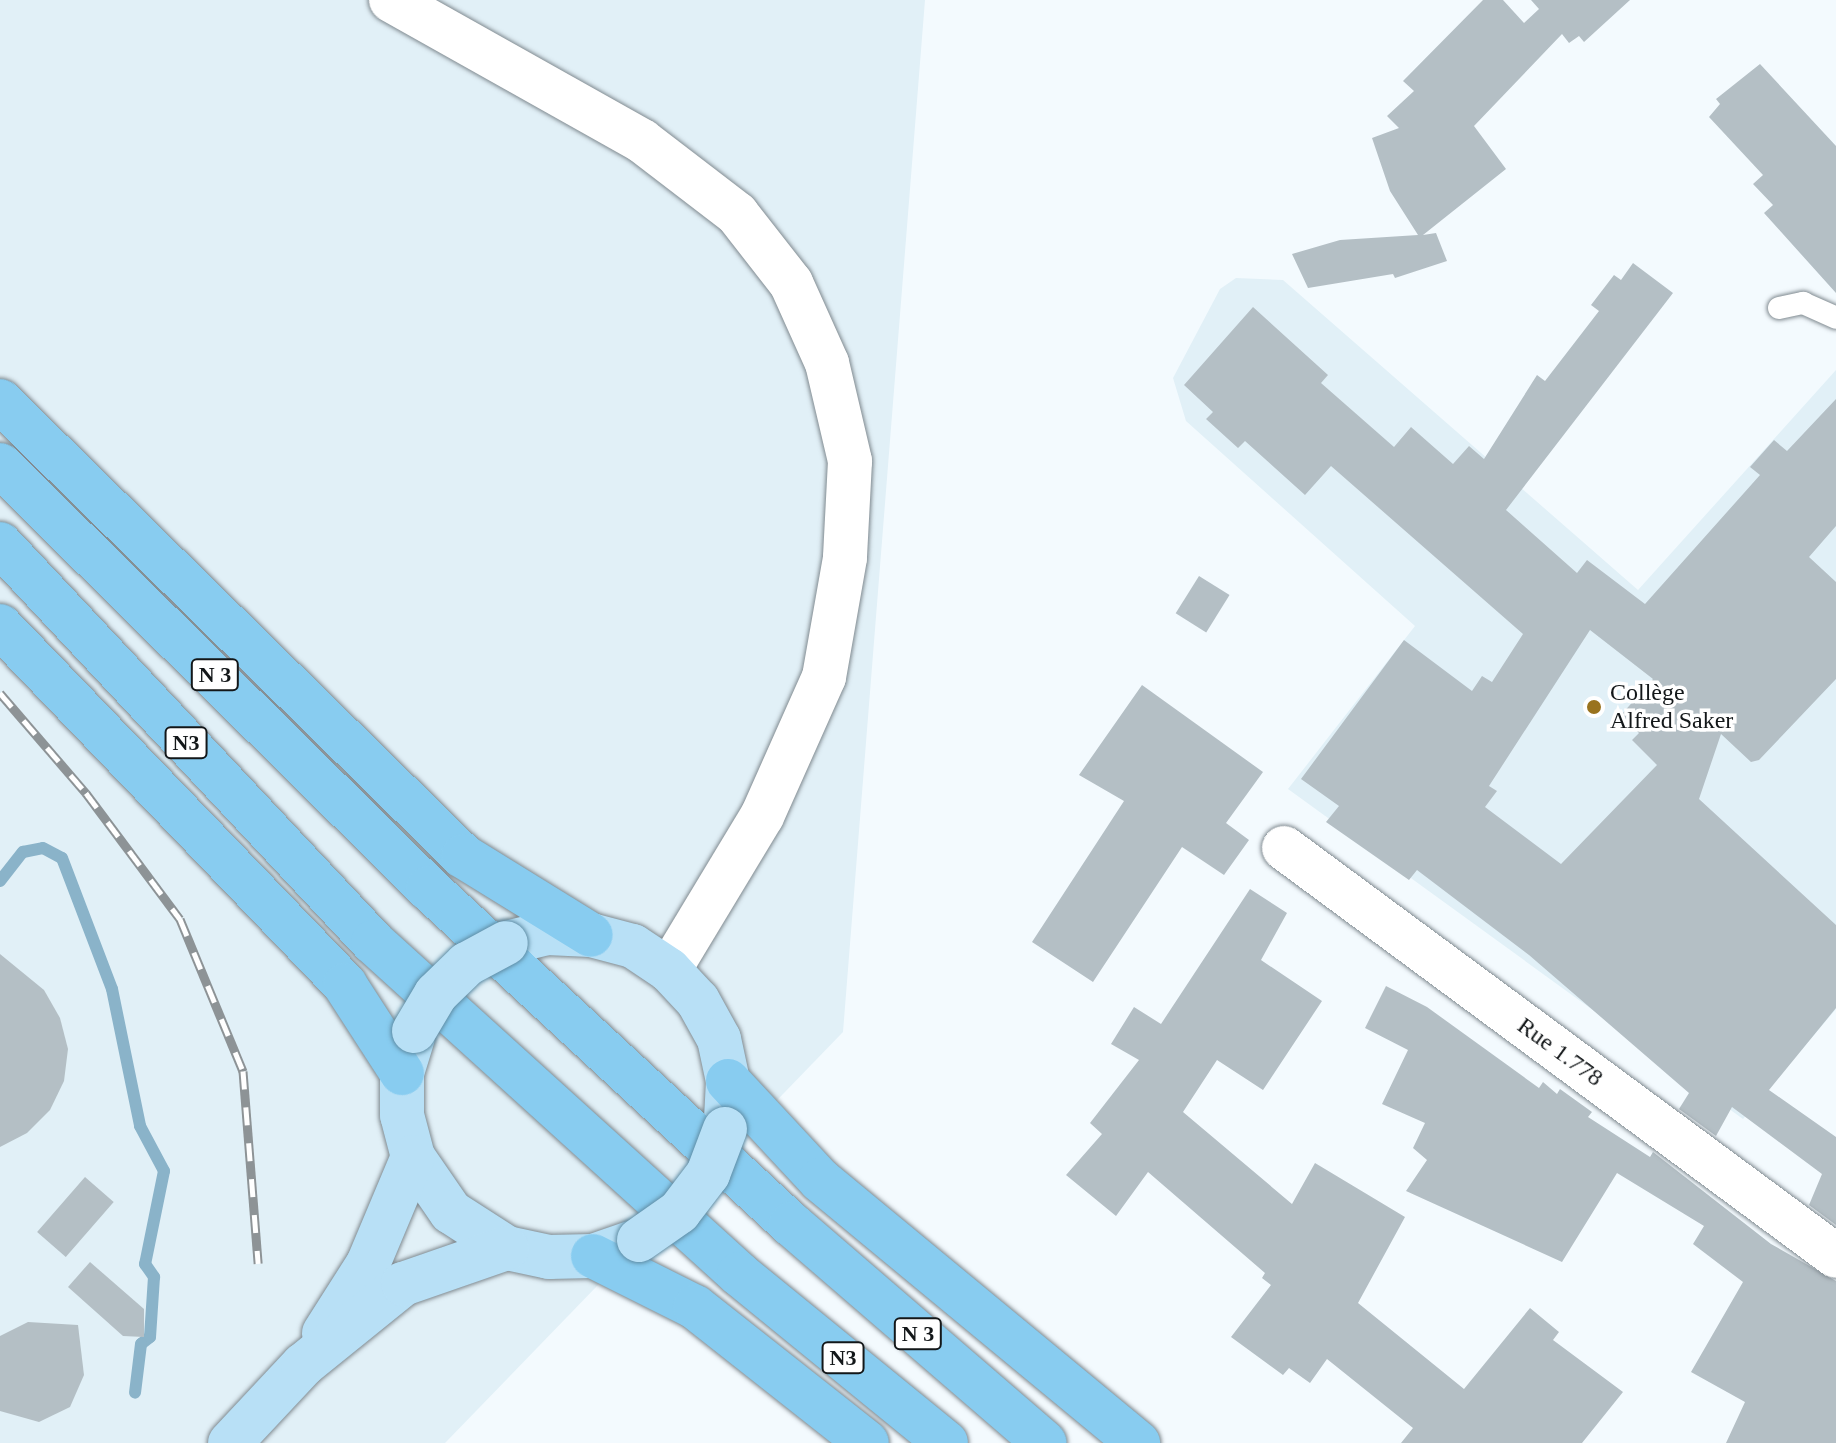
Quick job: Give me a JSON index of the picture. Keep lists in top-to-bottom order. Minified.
{"streets":{"highway":["N 3","N3"],"street":["Rue 1.778"]},"places":["Collège Alfred Saker"]}
